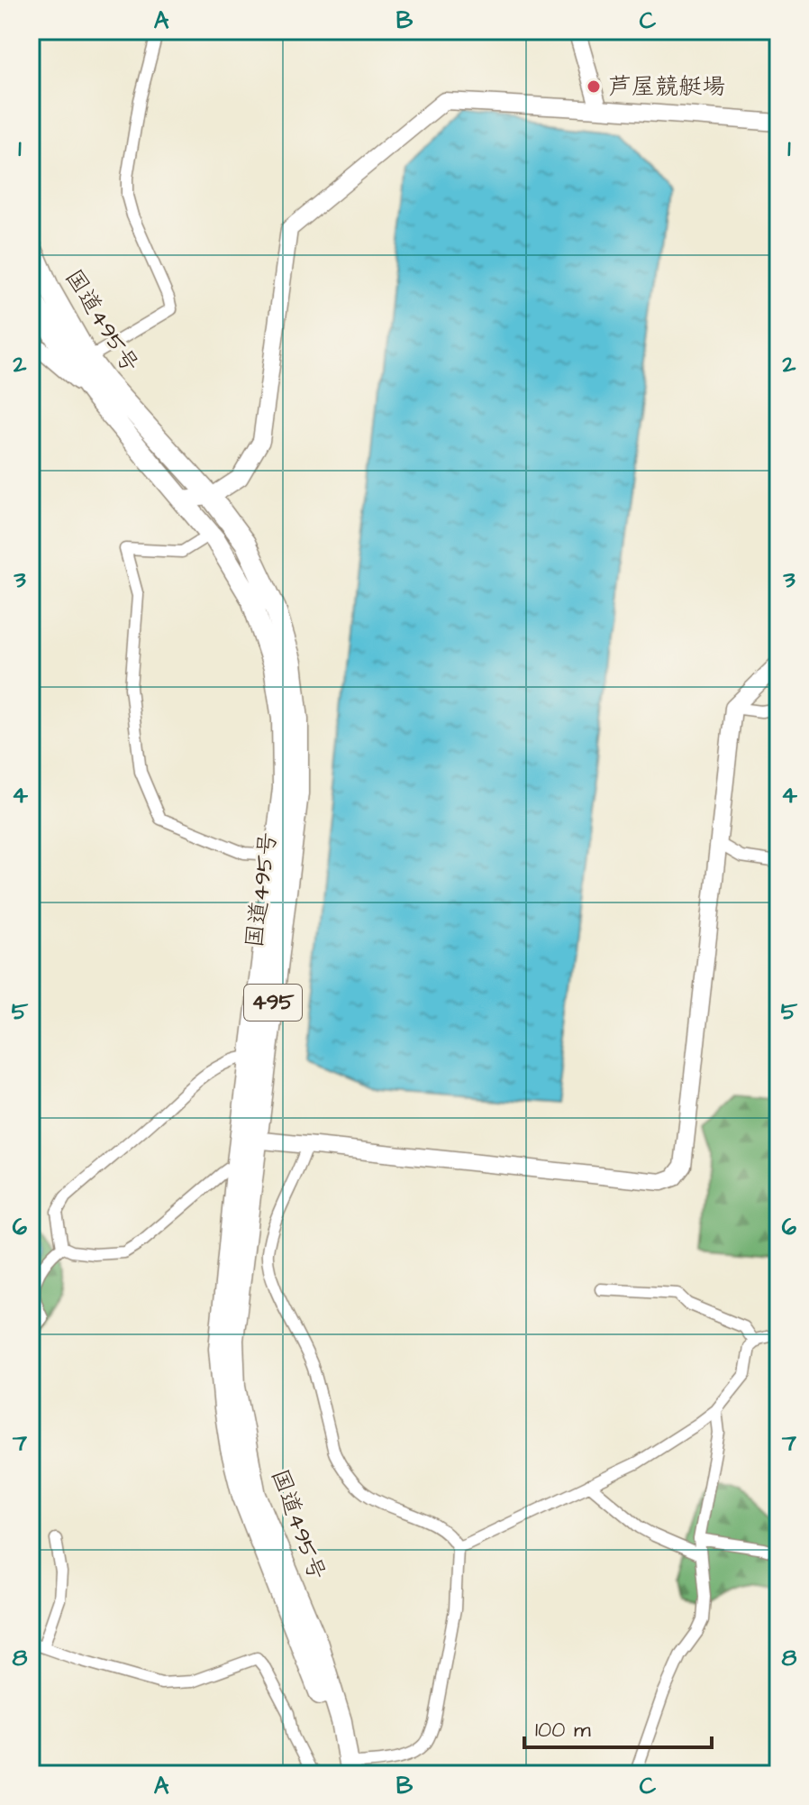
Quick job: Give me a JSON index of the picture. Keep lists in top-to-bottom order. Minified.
{"streets":{"highway":["国道495号","495"]},"places":["芦屋競艇場"],"scale_bar":"100 m","grid":{"columns":["A","B","C"],"rows":["1","2","3","4","5","6","7","8"]}}
